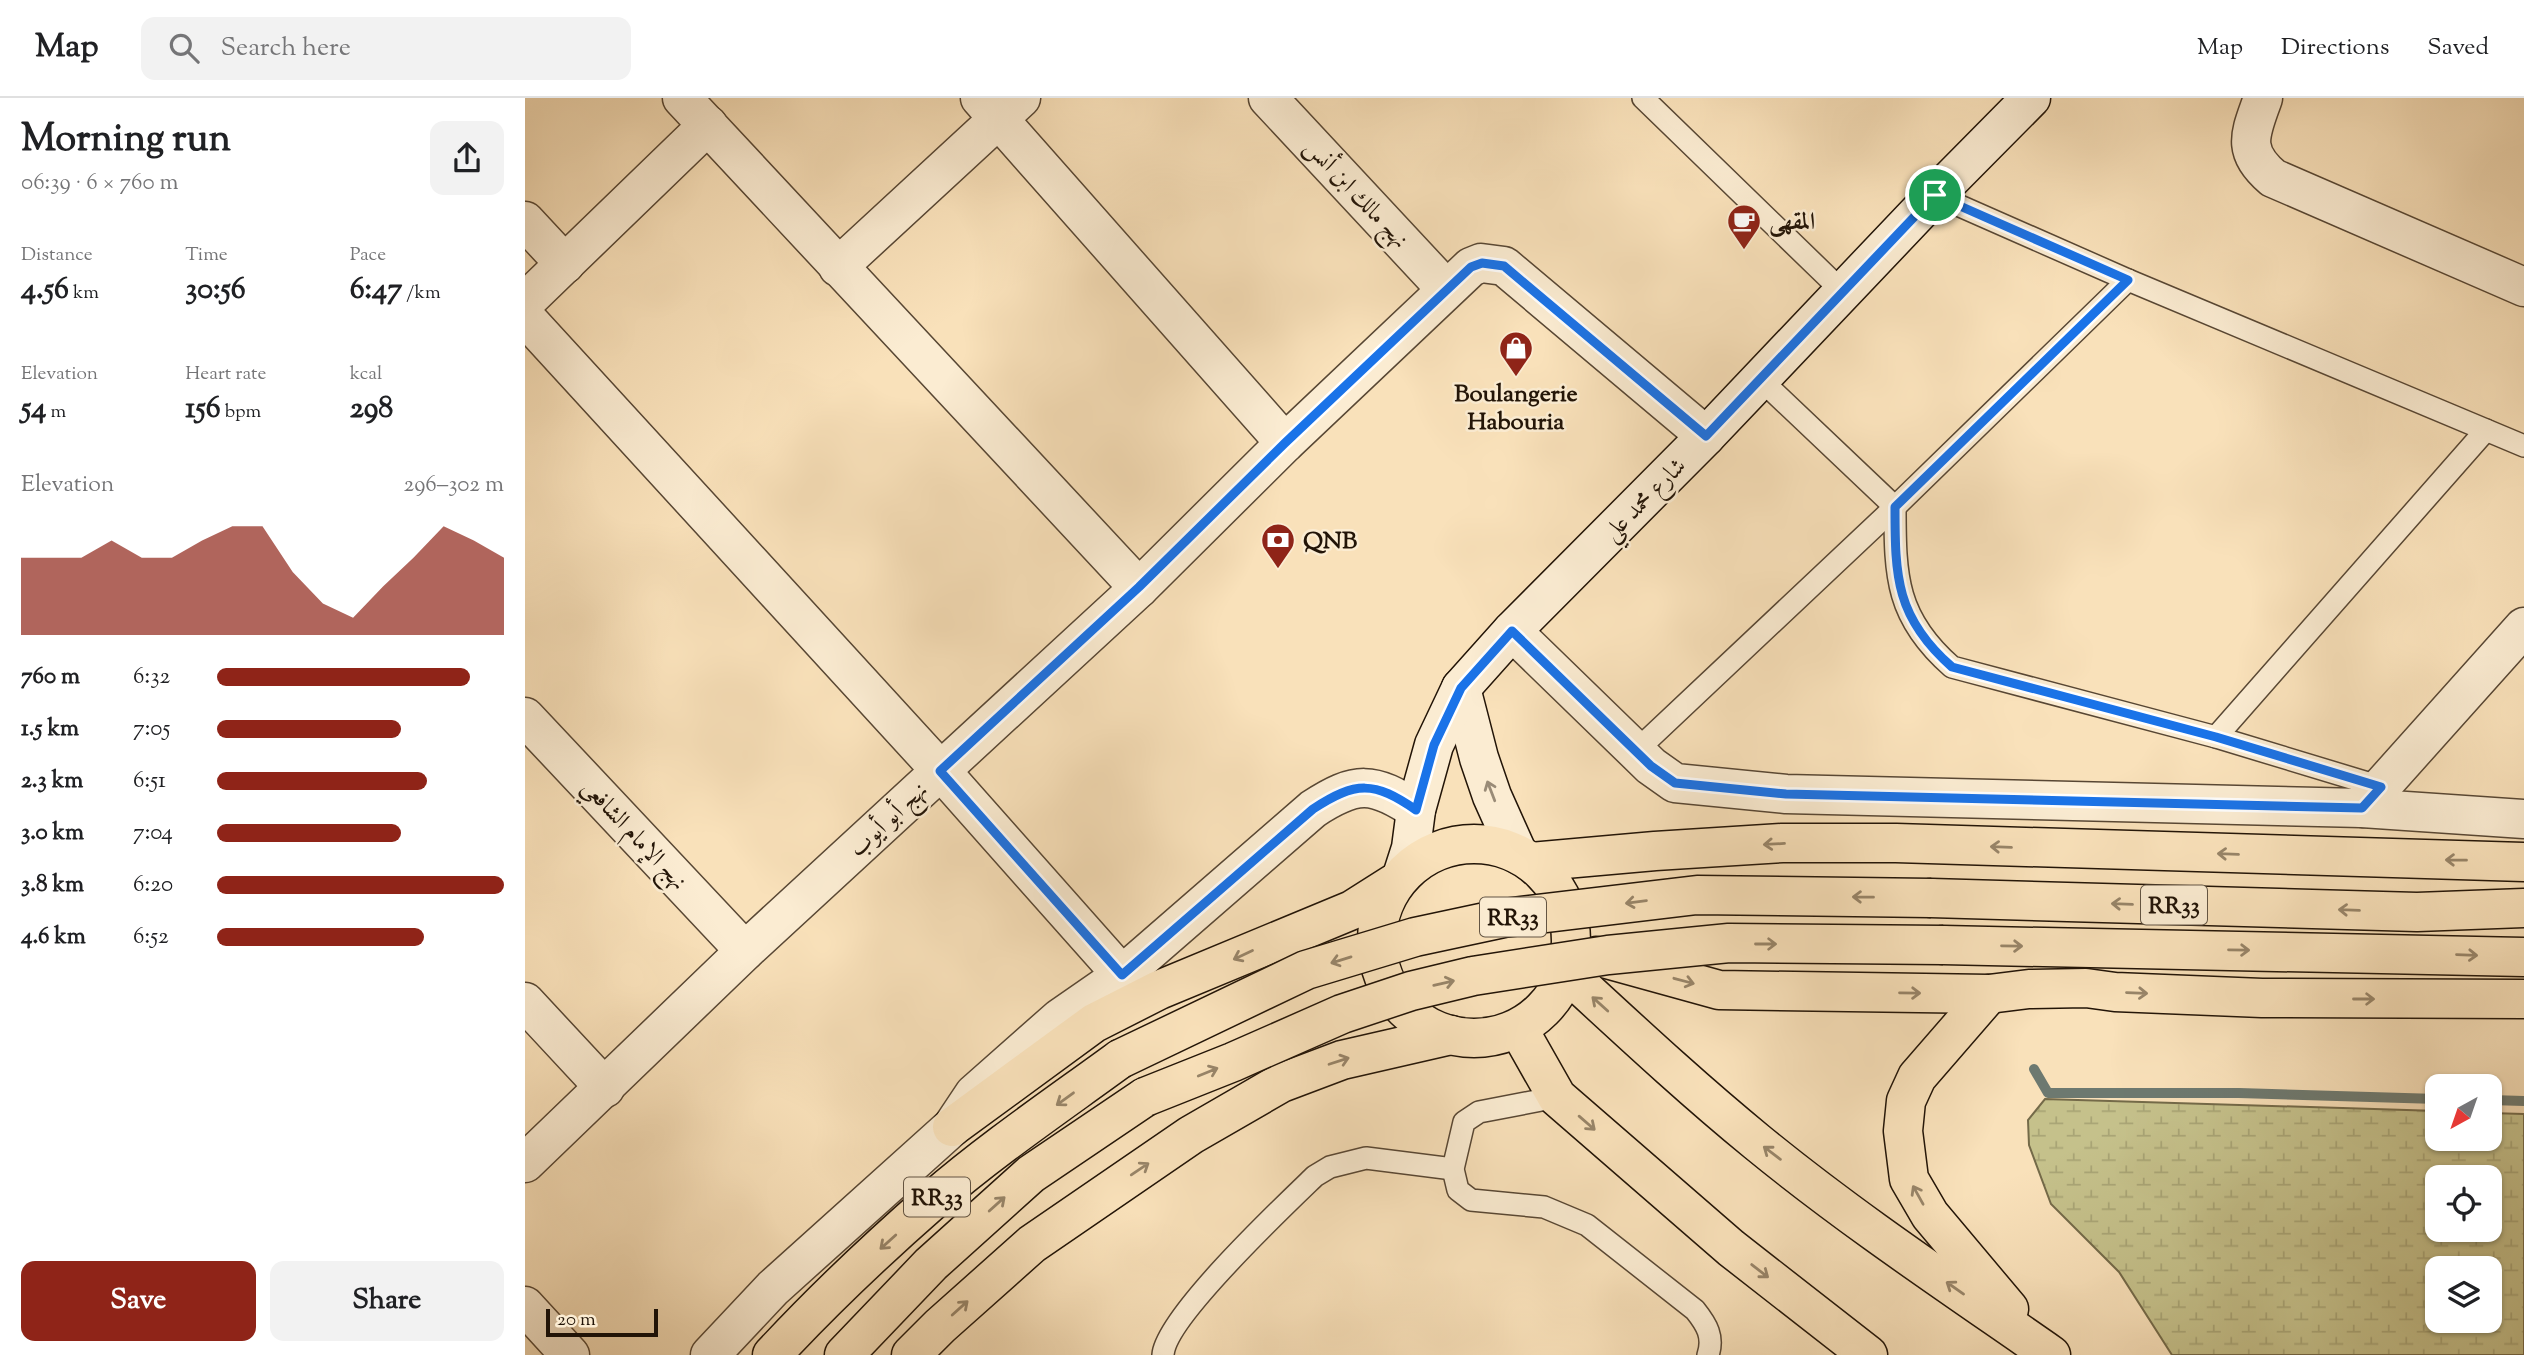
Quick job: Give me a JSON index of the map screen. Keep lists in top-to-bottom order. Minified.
{"streets":{"highway":["RR33"],"street":["نهج مالك ابن أنس","شارع محمد علي","نهج أبو أيوب","نهج الإمام الشافعي"]},"crossings":[["نهج مالك ابن أنس","نهج أبو أيوب"],["شارع محمد علي","نهج أبو أيوب"],["نهج أبو أيوب","نهج الإمام الشافعي"]],"places":{"cafe":["المقهى"],"shop":["Boulangerie Habouria"],"bank":["QNB"]},"scale_bar":"20 m","north":"bottom left","page":{"header":"Map","search":"Search here","nav":["Map","Directions","Saved"],"heading":["Morning run","06:39 · 6 × 760 m"],"stats":[["Distance","4.56 km"],["Time","30:56"],["Pace","6:47 /km"],["Elevation","54 m"],["Heart rate","156 bpm"],["kcal","298"]],"chart":["Elevation","296–302 m"],"list":[{"name":"760 m","note":"6:32"},{"name":"1.5 km","note":"7:05"},{"name":"2.3 km","note":"6:51"},{"name":"3.0 km","note":"7:04"},{"name":"3.8 km","note":"6:20"},{"name":"4.6 km","note":"6:52"}],"buttons":["Save","Share"],"scale":"20 m"}}
